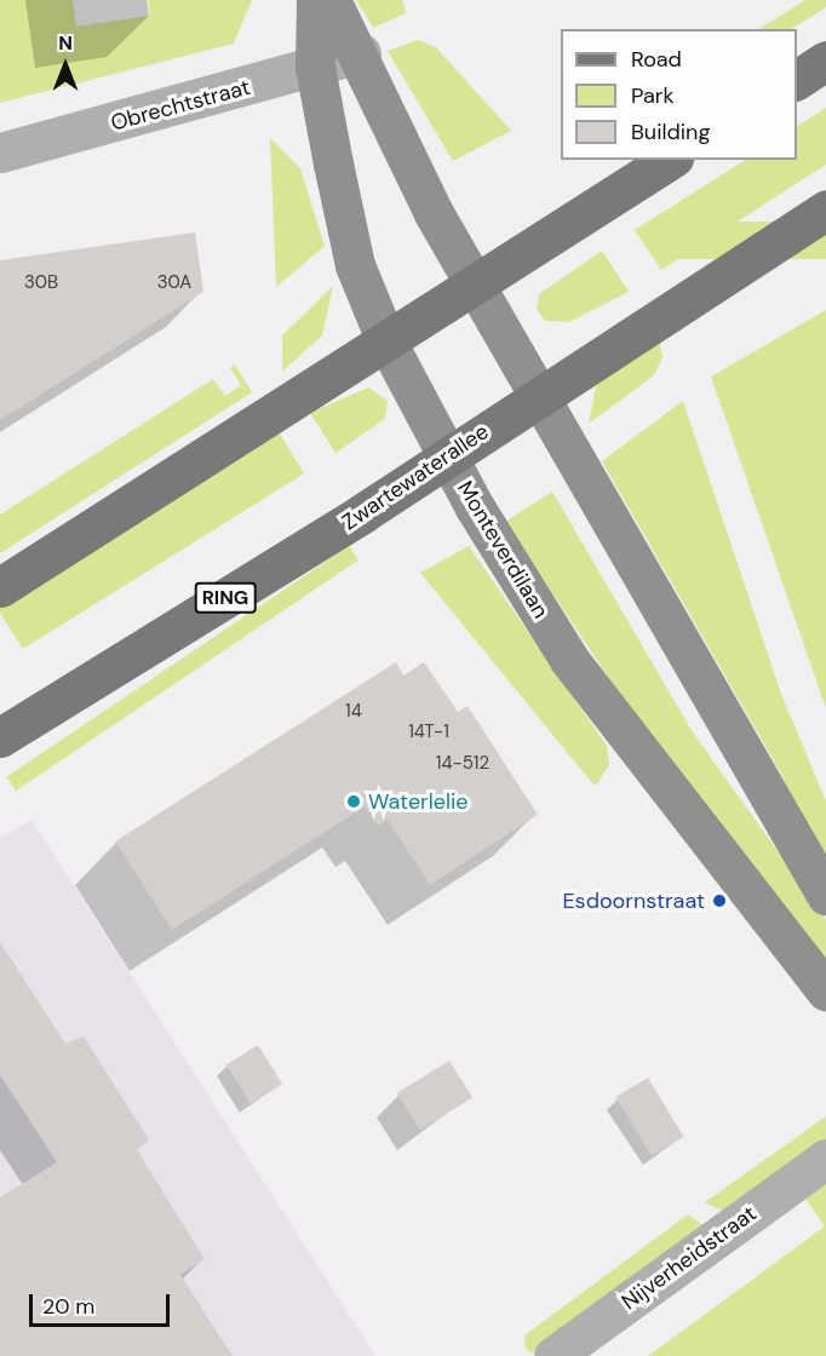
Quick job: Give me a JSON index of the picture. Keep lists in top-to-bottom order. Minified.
{"streets":{"main road":["Zwartewaterallee","RING"],"street":["Obrechtstraat","Monteverdilaan","Nijverheidstraat"]},"crossings":[["Obrechtstraat","Monteverdilaan"],["Zwartewaterallee","Monteverdilaan"]],"places":["Waterlelie","Esdoornstraat"],"house_numbers":["30B","30A","14","14T-1","14-512"],"legend":["Road","Park","Building"],"scale_bar":"20 m","north":"top"}
